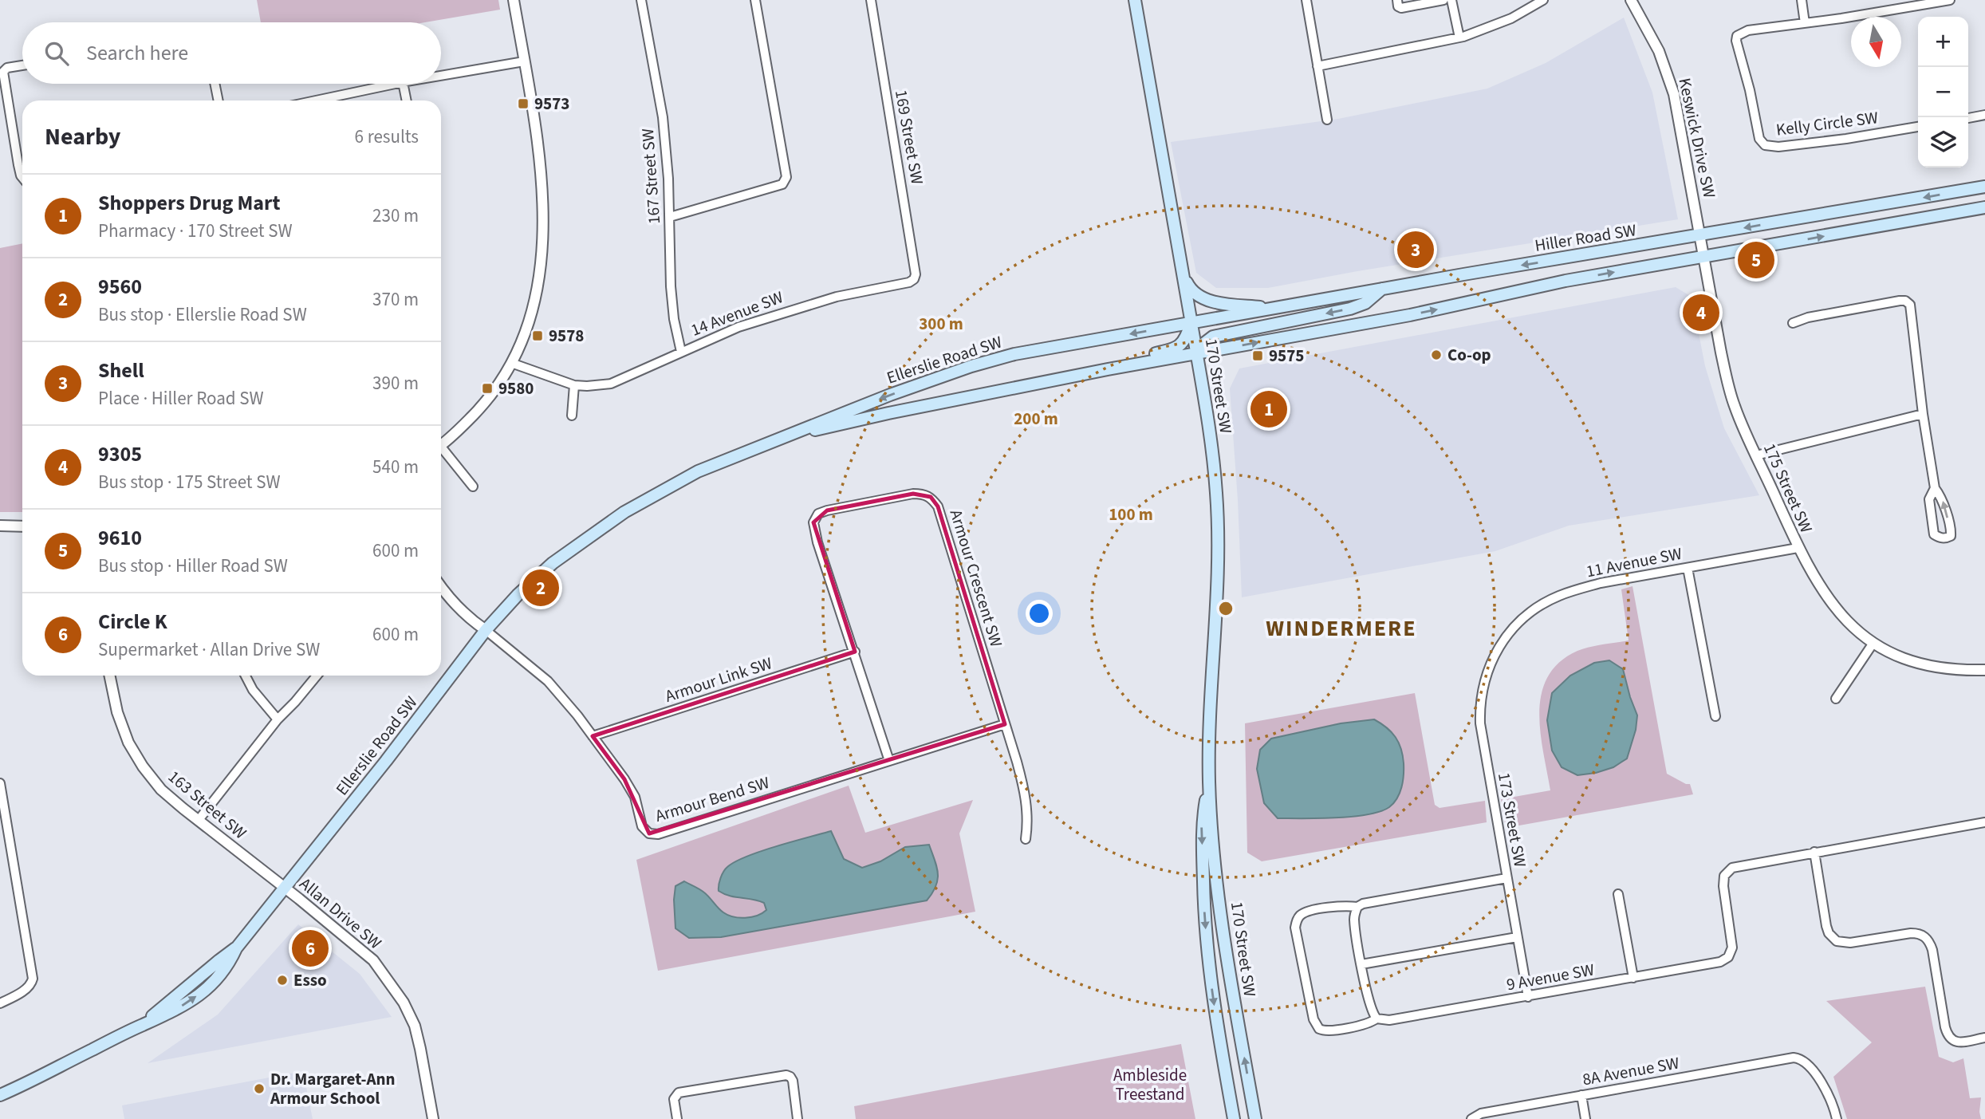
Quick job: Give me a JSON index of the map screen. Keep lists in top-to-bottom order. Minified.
{"streets":{"main road":["Hiller Road SW","Ellerslie Road SW","170 Street SW"],"street":["Kelly Circle SW","169 Street SW","Keswick Drive SW","167 Street SW","14 Avenue SW","175 Street SW","11 Avenue SW","Armour Crescent SW","Armour Link SW","Armour Bend SW","163 Street SW","173 Street SW","Allan Drive SW","9 Avenue SW","8A Avenue SW"]},"crossings":[["169 Street SW","14 Avenue SW"],["Keswick Drive SW","Hiller Road SW"],["Keswick Drive SW","175 Street SW"],["167 Street SW","14 Avenue SW"],["Hiller Road SW","Ellerslie Road SW"],["Hiller Road SW","170 Street SW"],["Ellerslie Road SW","170 Street SW"],["Ellerslie Road SW","Armour Bend SW"],["Ellerslie Road SW","163 Street SW"],["Ellerslie Road SW","Allan Drive SW"],["175 Street SW","11 Avenue SW"],["11 Avenue SW","173 Street SW"],["Armour Crescent SW","Armour Link SW"],["Armour Crescent SW","Armour Bend SW"],["Armour Link SW","Armour Bend SW"],["163 Street SW","Allan Drive SW"],["173 Street SW","9 Avenue SW"]],"districts":["WINDERMERE"],"parks":["Ambleside Treestand"],"places":{"transit":["9573","9578","9575","9580"],"other":["Co-op","Esso","Dr. Margaret-Ann Armour School"]},"north":"bottom","page":{"map_buttons":["+","−"],"search":"Search here","heading":["Nearby","6 results"],"list":[{"mark":"1","name":"Shoppers Drug Mart","note":"Pharmacy · 170 Street SW","value":"230 m"},{"mark":"2","name":"9560","note":"Bus stop · Ellerslie Road SW","value":"370 m"},{"mark":"3","name":"Shell","note":"Place · Hiller Road SW","value":"390 m"},{"mark":"4","name":"9305","note":"Bus stop · 175 Street SW","value":"540 m"},{"mark":"5","name":"9610","note":"Bus stop · Hiller Road SW","value":"600 m"},{"mark":"6","name":"Circle K","note":"Supermarket · Allan Drive SW","value":"600 m"}],"pins":["3","5","4","1","2","6"]},"rings":["300 m","200 m","100 m"]}
